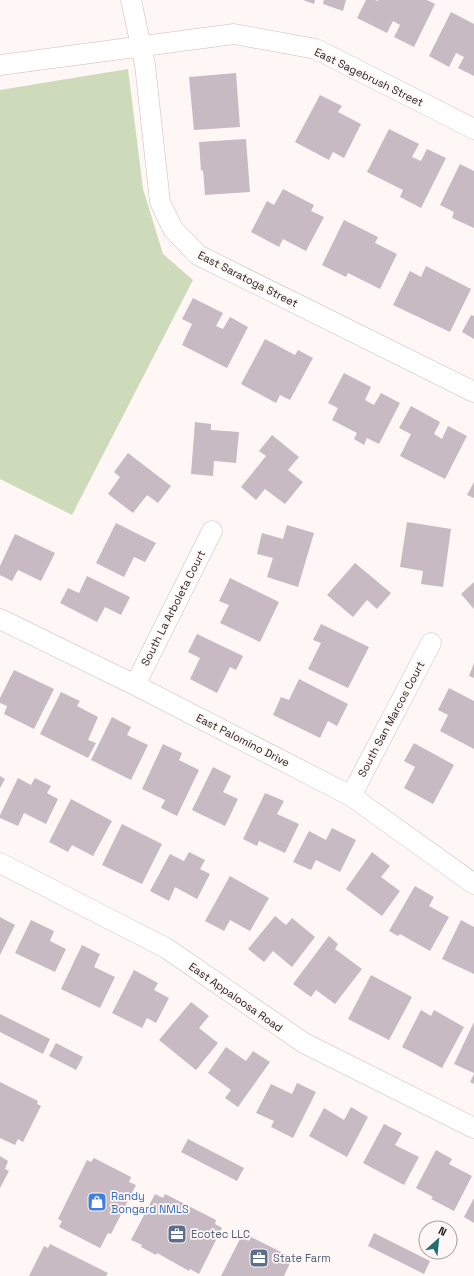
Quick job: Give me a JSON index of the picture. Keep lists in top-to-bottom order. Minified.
{"streets":{"street":["East Sagebrush Street","East Saratoga Street","South La Arboleta Court","South San Marcos Court","East Palomino Drive","East Appaloosa Road"]},"crossings":[["East Sagebrush Street","East Saratoga Street"],["South La Arboleta Court","East Palomino Drive"],["South San Marcos Court","East Palomino Drive"]],"places":{"shop":["Randy Bongard NMLS"],"office":["Ecotec LLC","State Farm"]},"north":"top right"}
